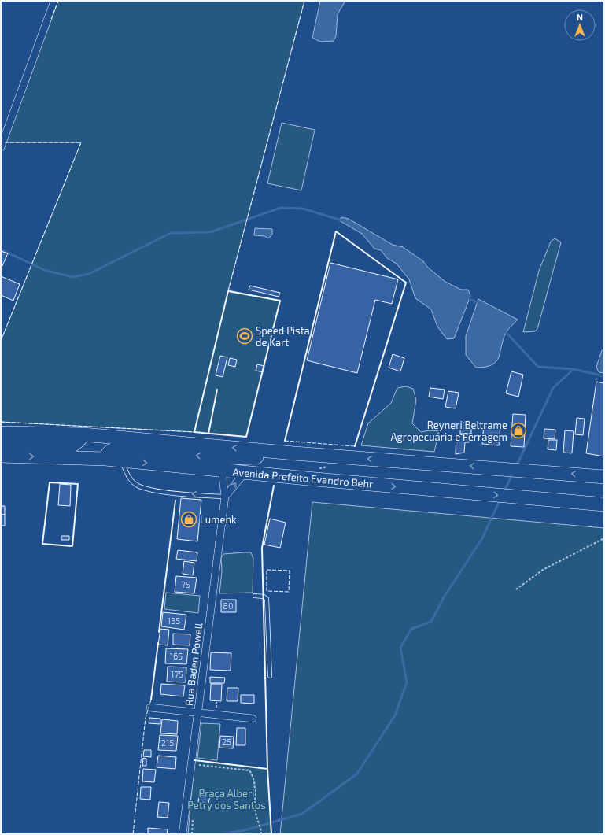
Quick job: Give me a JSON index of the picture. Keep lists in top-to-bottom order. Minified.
{"streets":{"highway":["Avenida Prefeito Evandro Behr"],"street":["Rua Baden Powell"]},"crossings":[["Avenida Prefeito Evandro Behr","Rua Baden Powell"]],"parks":["Praça Alberi Petry dos Santos"],"places":{"sports":["Speed Pista de Kart"],"shop":["Reyneri Beltrame Agropecuária e Ferragem","Lumenk"]},"house_numbers":["75","80","135","165","175","25","215"],"north":"top"}
